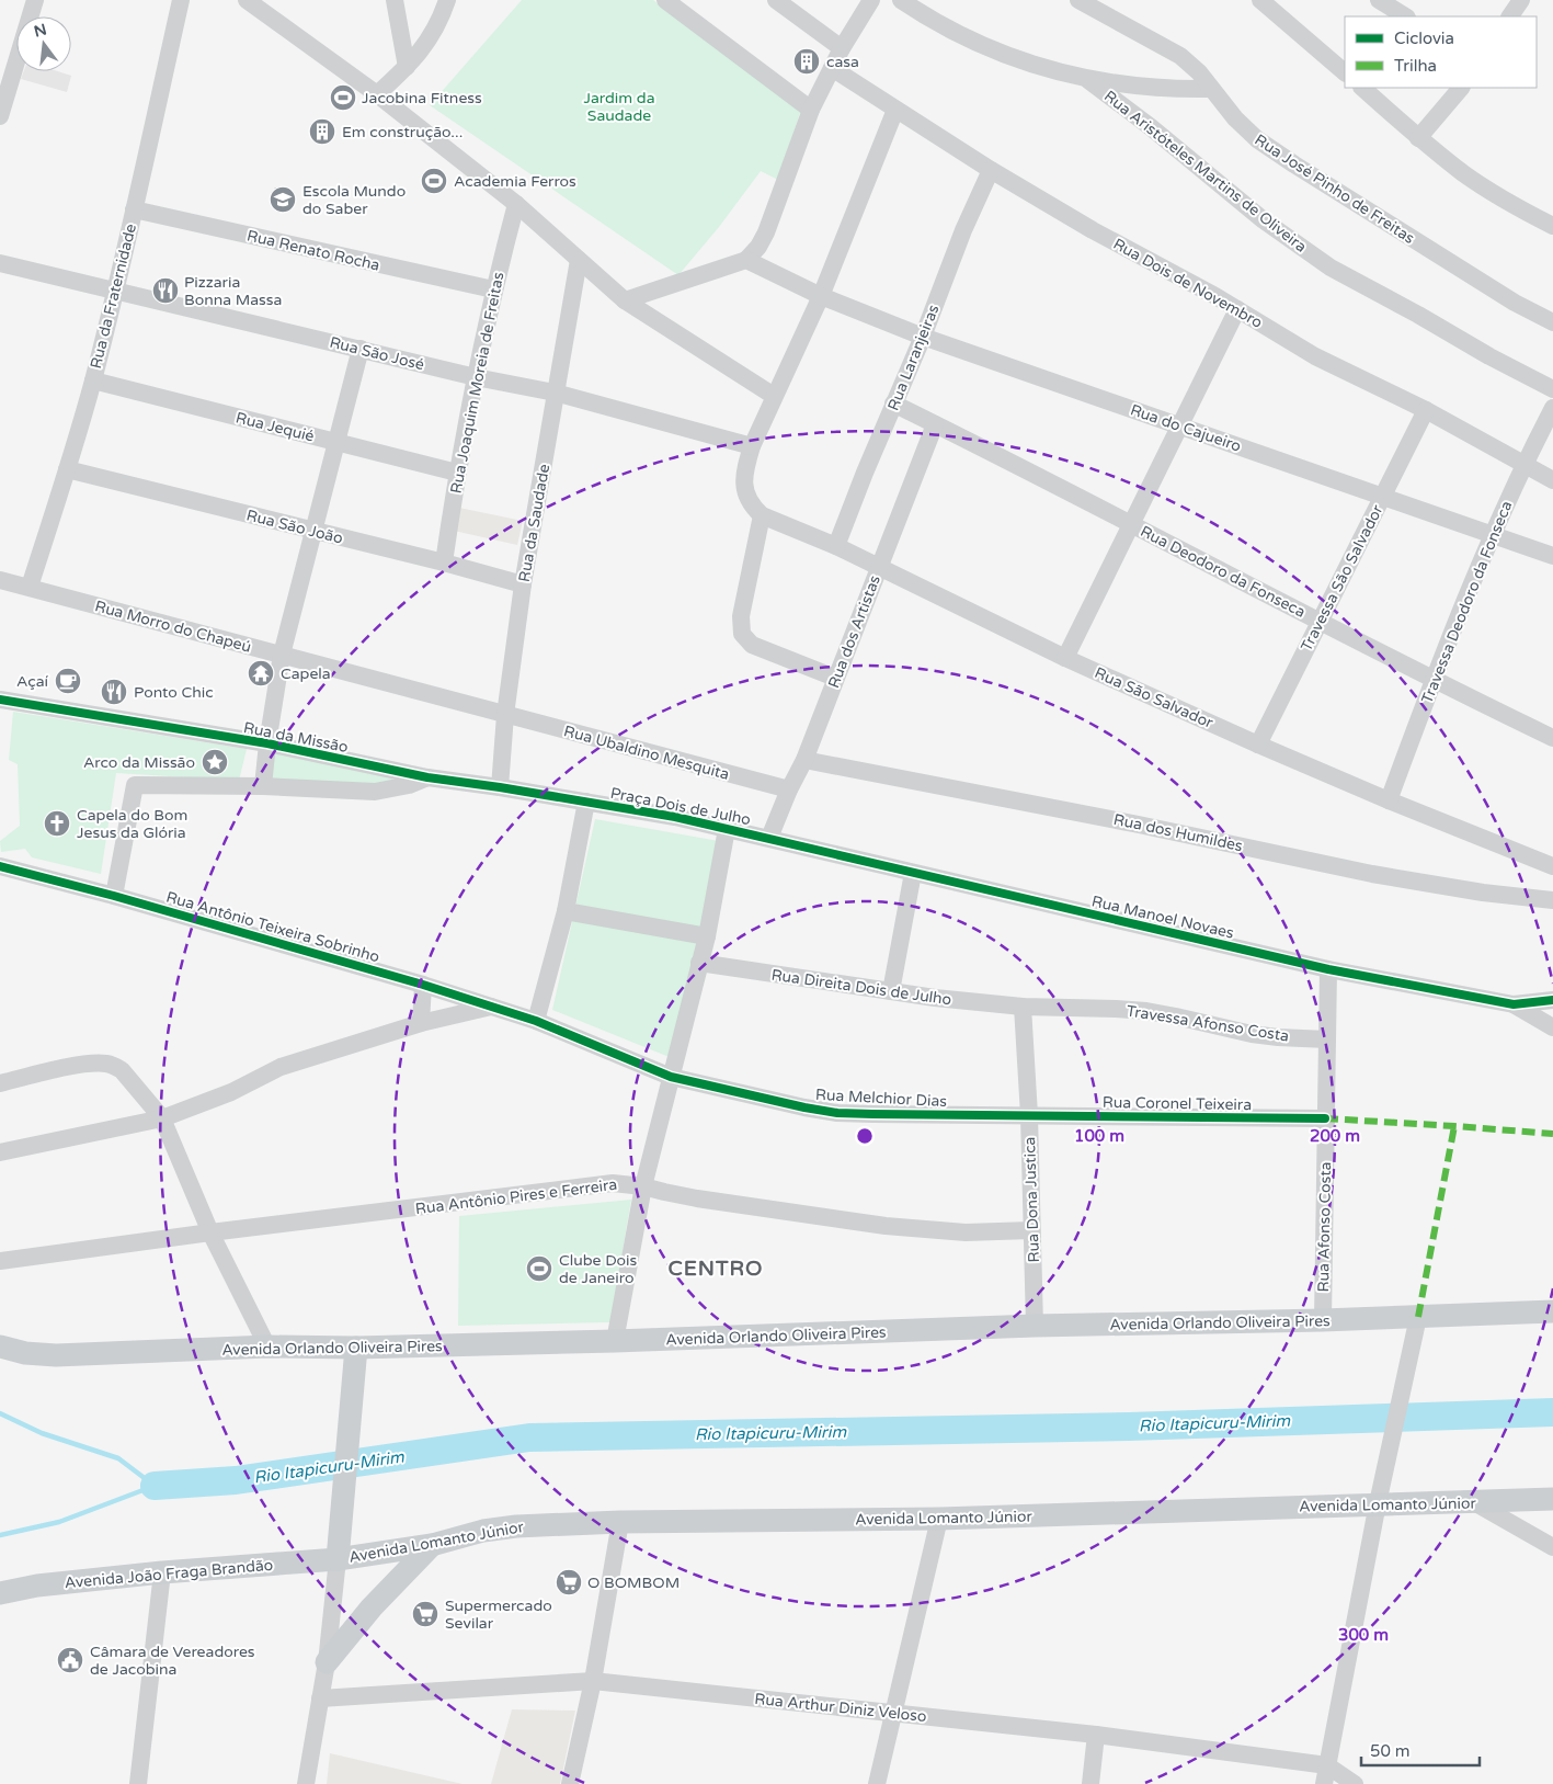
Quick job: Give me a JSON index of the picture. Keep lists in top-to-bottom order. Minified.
{"streets":{"main road":["Avenida Orlando Oliveira Pires","Avenida Lomanto Júnior","Avenida João Fraga Brandão"],"street":["Rua Aristóteles Martins de Oliveira","Rua José Pinho de Freitas","Rua Renato Rocha","Rua Dois de Novembro","Rua da Fraternidade","Rua São José","Rua Laranjeiras","Rua Joaquim Moreia de Freitas","Rua Jequié","Rua do Cajueiro","Rua da Saudade","Rua São João","Rua Deodoro da Fonseca","Travessa São Salvador","Travessa Deodoro da Fonseca","Rua Morro do Chapeú","Rua dos Artistas","Rua São Salvador","Rua da Missão","Rua Ubaldino Mesquita","Praça Dois de Julho","Rua dos Humildes","Rua Manoel Novaes","Rua Antônio Teixeira Sobrinho","Rua Direita Dois de Julho","Travessa Afonso Costa","Rua Melchior Dias","Rua Coronel Teixeira","Rua Antônio Pires e Ferreira","Rua Dona Justica","Rua Afonso Costa","Rua Arthur Diniz Veloso"]},"crossings":[["Rua Renato Rocha","Rua da Fraternidade"],["Rua Renato Rocha","Rua Joaquim Moreia de Freitas"],["Rua Dois de Novembro","Rua Laranjeiras"],["Rua Dois de Novembro","Travessa São Salvador"],["Rua Dois de Novembro","Travessa Deodoro da Fonseca"],["Rua da Fraternidade","Rua São José"],["Rua da Fraternidade","Rua Jequié"],["Rua da Fraternidade","Rua São João"],["Rua da Fraternidade","Rua Morro do Chapeú"],["Rua São José","Rua Joaquim Moreia de Freitas"],["Rua São José","Rua da Saudade"],["Rua Laranjeiras","Rua do Cajueiro"],["Rua Laranjeiras","Rua Deodoro da Fonseca"],["Rua Laranjeiras","Rua São Salvador"],["Rua Joaquim Moreia de Freitas","Rua Jequié"],["Rua Joaquim Moreia de Freitas","Rua São João"],["Rua do Cajueiro","Travessa São Salvador"],["Rua do Cajueiro","Travessa Deodoro da Fonseca"],["Rua da Saudade","Rua São João"],["Rua da Saudade","Rua Morro do Chapeú"],["Rua da Saudade","Rua da Missão"],["Rua da Saudade","Rua Ubaldino Mesquita"],["Rua Deodoro da Fonseca","Travessa São Salvador"],["Rua Deodoro da Fonseca","Travessa Deodoro da Fonseca"],["Rua Deodoro da Fonseca","Rua dos Artistas"],["Travessa São Salvador","Rua São Salvador"],["Travessa Deodoro da Fonseca","Rua São Salvador"],["Rua Morro do Chapeú","Rua Ubaldino Mesquita"],["Rua dos Artistas","Rua São Salvador"],["Rua dos Artistas","Rua Ubaldino Mesquita"],["Rua dos Artistas","Praça Dois de Julho"],["Rua dos Artistas","Rua dos Humildes"],["Rua dos Artistas","Rua Manoel Novaes"],["Rua da Missão","Praça Dois de Julho"],["Rua da Missão","Rua Antônio Teixeira Sobrinho"],["Praça Dois de Julho","Rua Manoel Novaes"],["Praça Dois de Julho","Rua Antônio Teixeira Sobrinho"],["Praça Dois de Julho","Rua Direita Dois de Julho"],["Praça Dois de Julho","Rua Melchior Dias"],["Praça Dois de Julho","Rua Antônio Pires e Ferreira"],["Praça Dois de Julho","Avenida Orlando Oliveira Pires"],["Rua Manoel Novaes","Rua Afonso Costa"],["Rua Direita Dois de Julho","Travessa Afonso Costa"],["Rua Direita Dois de Julho","Rua Dona Justica"],["Travessa Afonso Costa","Rua Dona Justica"],["Travessa Afonso Costa","Rua Afonso Costa"],["Rua Melchior Dias","Rua Coronel Teixeira"],["Rua Melchior Dias","Rua Dona Justica"],["Rua Coronel Teixeira","Rua Dona Justica"],["Rua Coronel Teixeira","Rua Afonso Costa"],["Rua Antônio Pires e Ferreira","Rua Dona Justica"],["Rua Dona Justica","Avenida Orlando Oliveira Pires"],["Rua Afonso Costa","Avenida Orlando Oliveira Pires"],["Avenida Lomanto Júnior","Avenida João Fraga Brandão"]],"districts":["CENTRO"],"water":["Rio Itapicuru-Mirim"],"parks":["Jardim da Saudade"],"places":{"building":["casa","Em construção..."],"sports":["Jacobina Fitness","Academia Ferros","Clube Dois de Janeiro"],"school or university":["Escola Mundo do Saber"],"restaurant":["Pizzaria Bonna Massa","Ponto Chic"],"temple":["Capela"],"cafe":["Açaí"],"place":["Arco da Missão"],"church":["Capela do Bom Jesus da Glória"],"supermarket":["O BOMBOM","Supermercado Sevilar"],"public building":["Câmara de Vereadores de Jacobina"]},"legend":["Ciclovia","Trilha"],"scale_bar":"50 m","north":"top","rings":["100 m","200 m","300 m"]}
